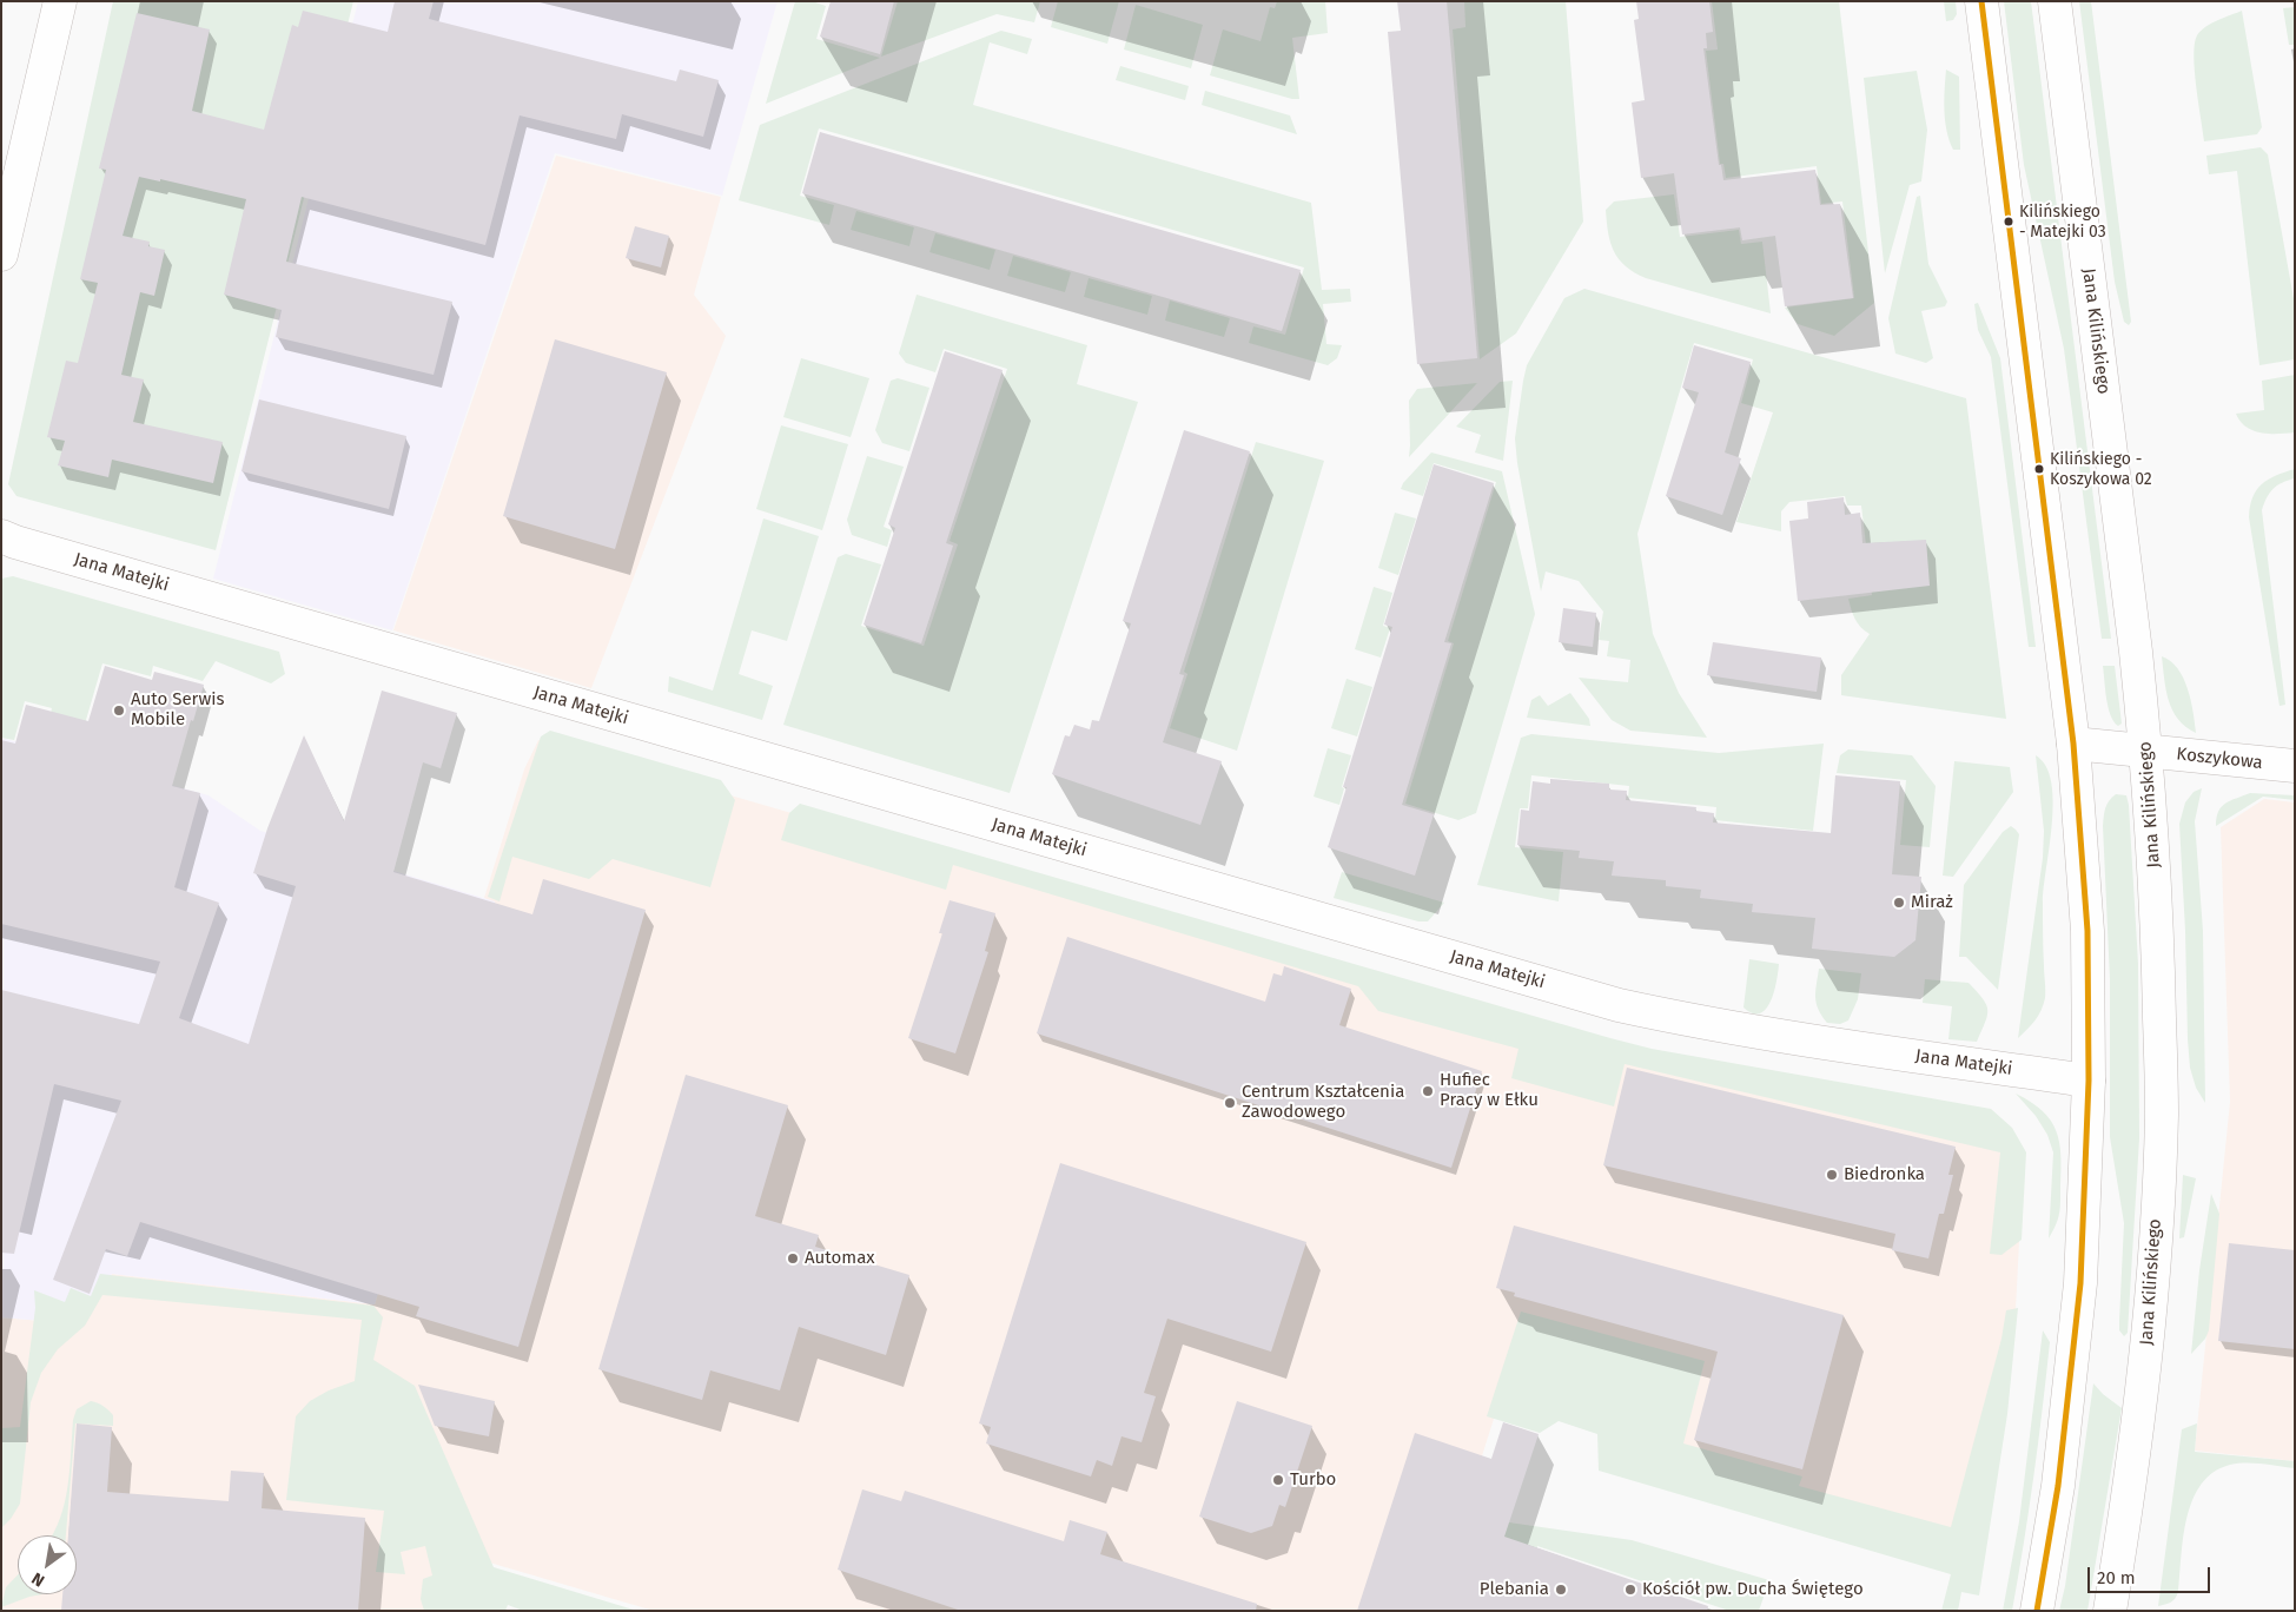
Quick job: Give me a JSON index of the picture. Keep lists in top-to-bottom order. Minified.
{"streets":{"street":["Jana Kilińskiego","Jana Matejki","Koszykowa"]},"crossings":[["Jana Kilińskiego","Koszykowa"]],"places":["Kilińskiego - Matejki 03","Kilińskiego - Koszykowa 02","Auto Serwis Mobile","Miraż","Hufiec Pracy w Ełku","Centrum Kształcenia Zawodowego","Biedronka","Automax","Turbo","Plebania","Kościół pw. Ducha Świętego"],"scale_bar":"20 m","north":"bottom left"}
